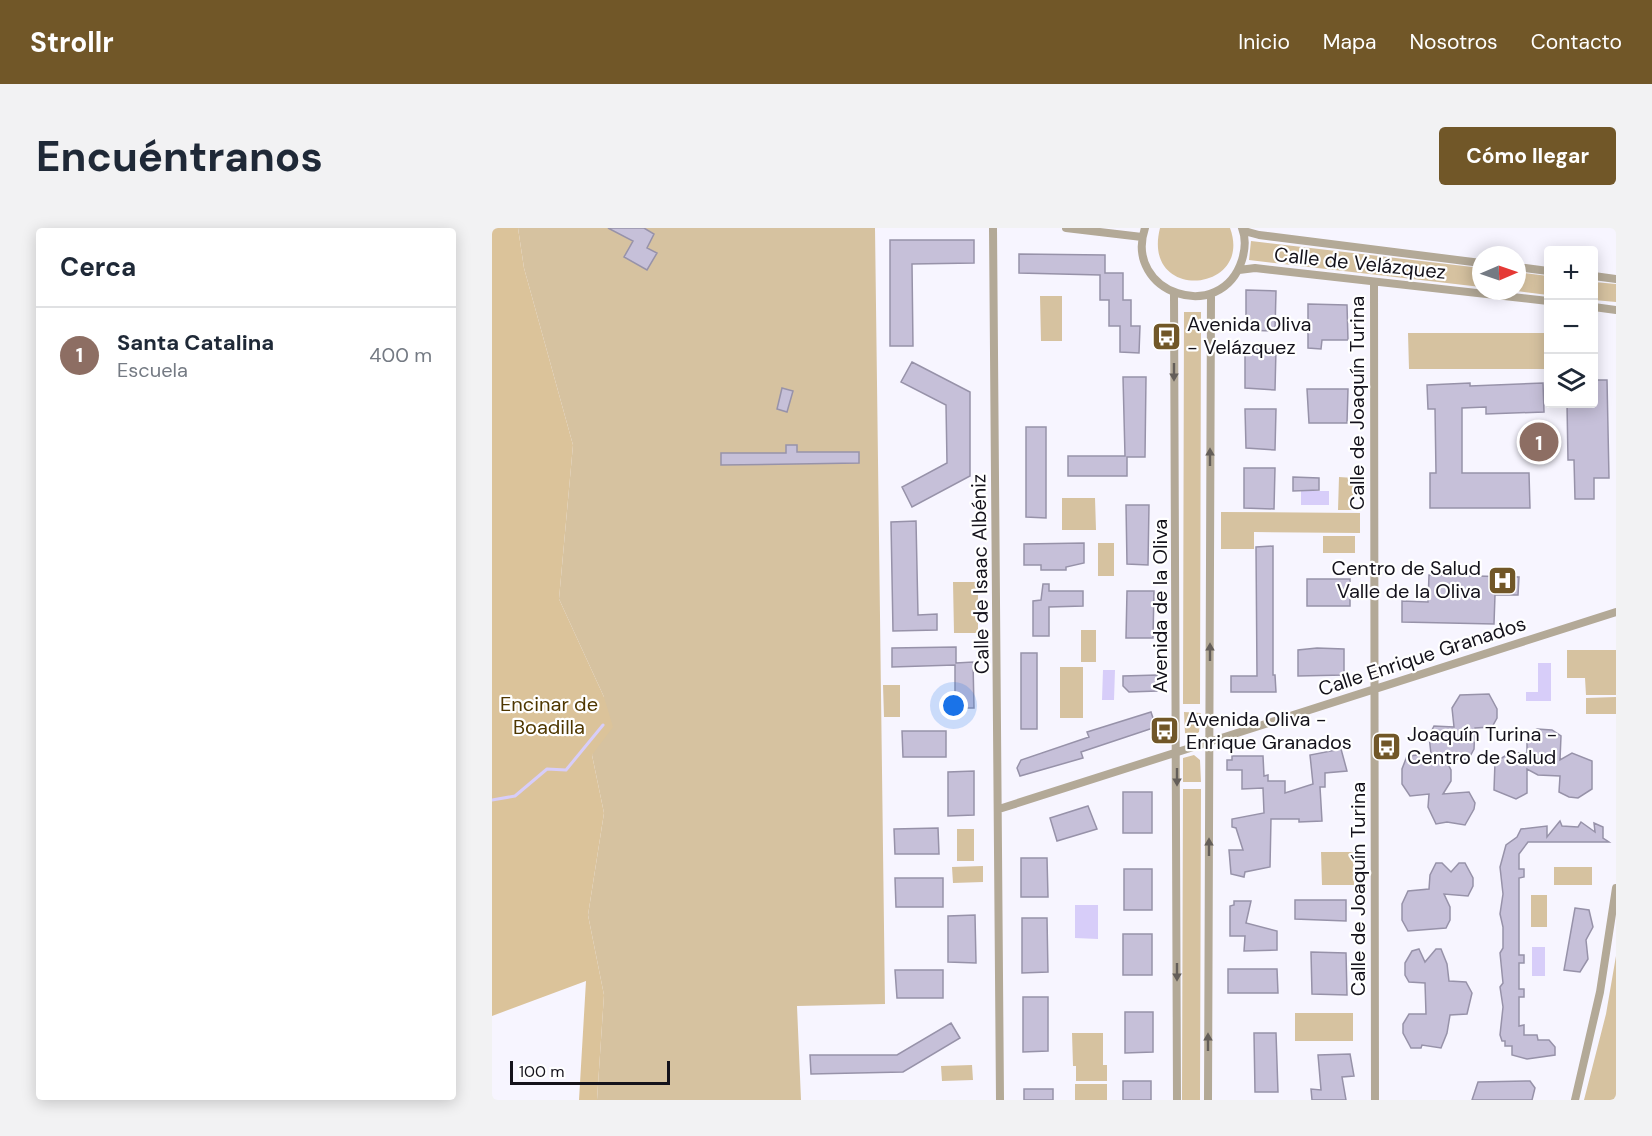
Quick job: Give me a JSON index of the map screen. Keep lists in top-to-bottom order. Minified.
{"streets":{"street":["Calle de Velázquez","Calle de Joaquín Turina","Calle de Isaac Albéniz","Avenida de la Oliva","Calle Enrique Granados"]},"crossings":[["Calle de Velázquez","Calle de Joaquín Turina"],["Calle de Joaquín Turina","Calle Enrique Granados"],["Calle de Isaac Albéniz","Calle Enrique Granados"],["Avenida de la Oliva","Calle Enrique Granados"]],"parks":["Encinar de Boadilla"],"places":{"bus stop":["Avenida Oliva - Velázquez","Avenida Oliva - Enrique Granados","Joaquín Turina - Centro de Salud"],"hospital":["Centro de Salud Valle de la Oliva"]},"scale_bar":"100 m","north":"right","page":{"header":"Strollr","nav":["Inicio","Mapa","Nosotros","Contacto"],"buttons":"Cómo llegar","title":"Encuéntranos","heading":"Cerca","map_buttons":["+","−"],"list":[{"mark":"1","name":"Santa Catalina","note":"Escuela","value":"400 m"}],"pins":"1","scale":"100 m"}}
